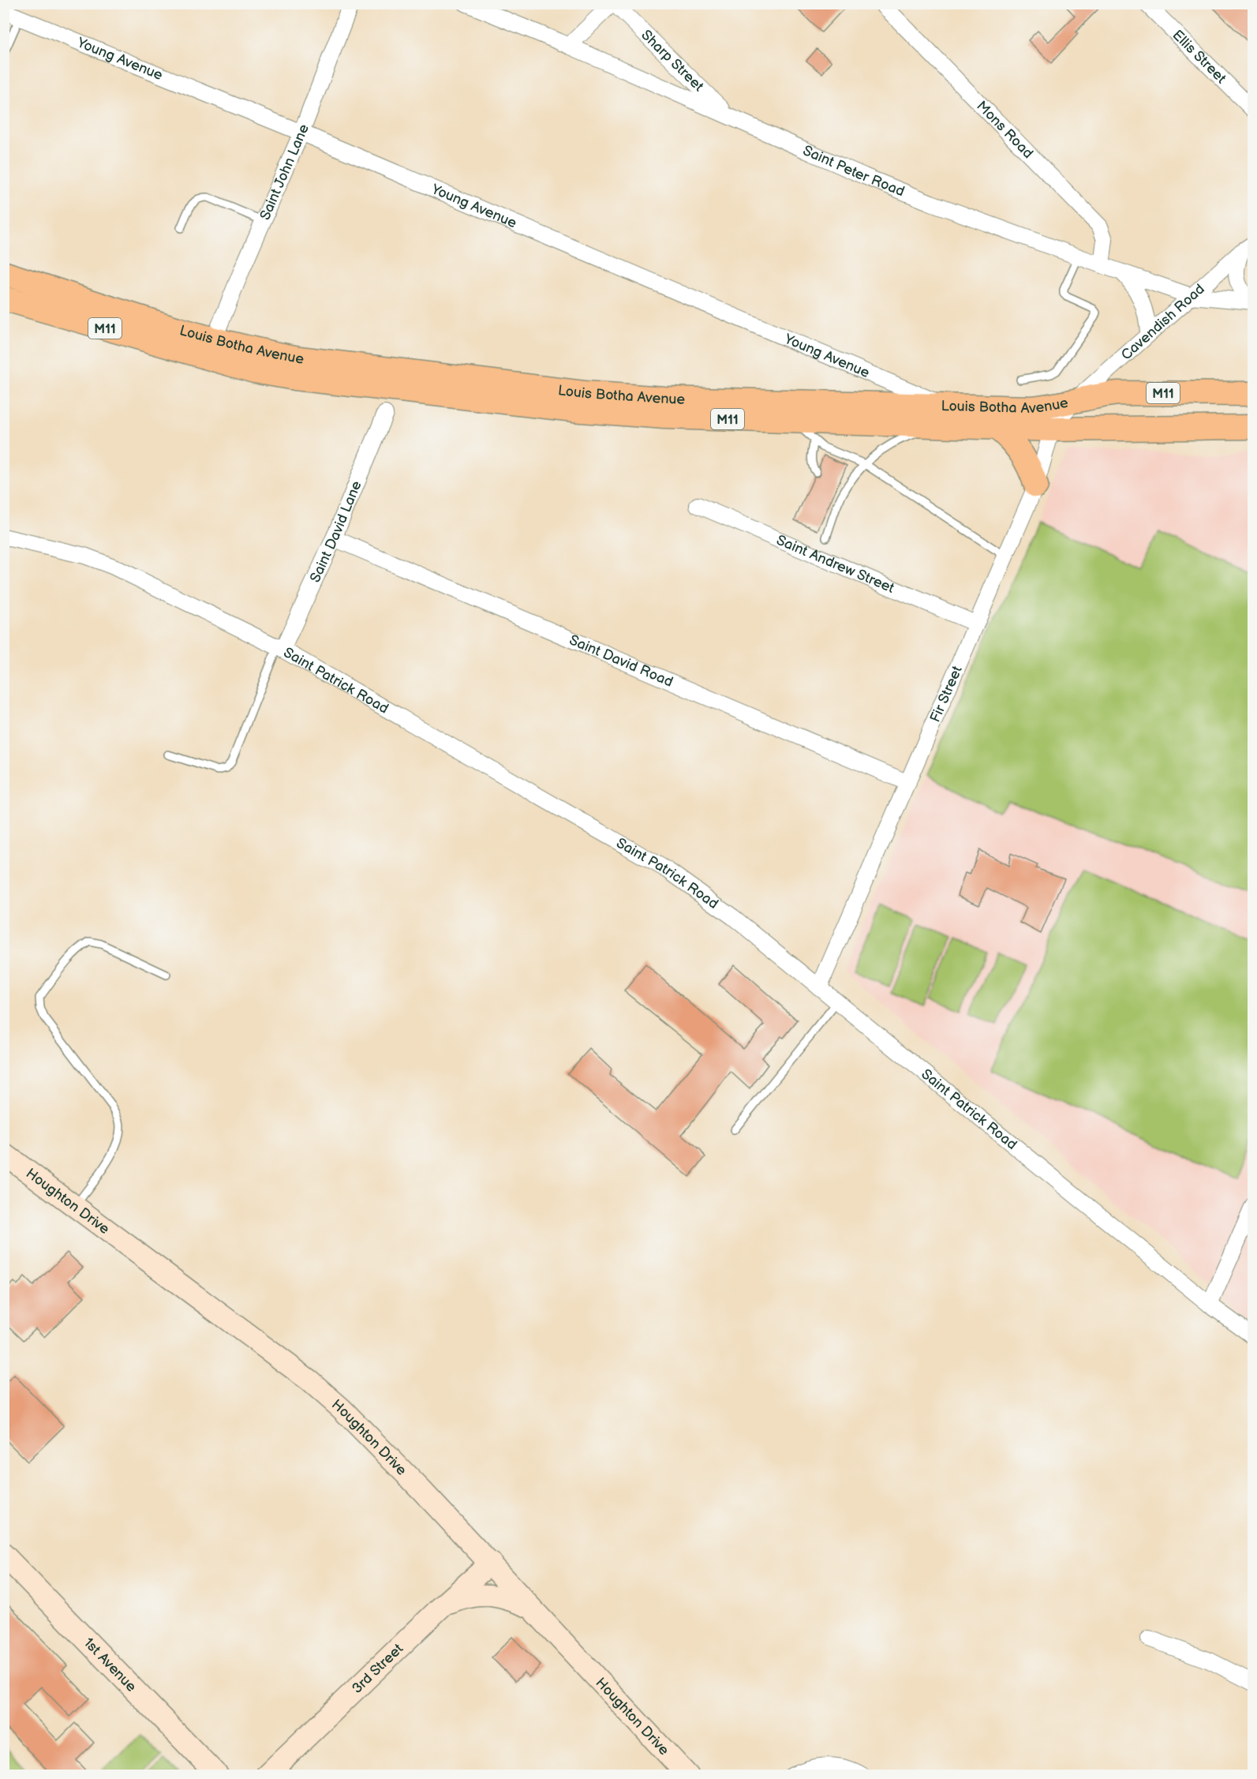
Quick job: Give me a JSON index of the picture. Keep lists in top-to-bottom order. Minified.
{"streets":{"main road":["M11","Louis Botha Avenue"],"street":["Ellis Street","Young Avenue","Sharp Street","Mons Road","Saint Peter Road","Saint John Lane","Cavendish Road","Saint David Lane","Saint Andrew Street","Saint David Road","Saint Patrick Road","Fir Street","Houghton Drive","1st Avenue","3rd Street"]},"crossings":[["Young Avenue","Saint John Lane"],["Young Avenue","Louis Botha Avenue"],["Sharp Street","Saint Peter Road"],["Mons Road","Saint Peter Road"],["Saint Peter Road","Cavendish Road"],["Saint John Lane","Louis Botha Avenue"],["Cavendish Road","Louis Botha Avenue"],["Cavendish Road","Fir Street"],["Louis Botha Avenue","Fir Street"],["Saint David Lane","Saint David Road"],["Saint David Lane","Saint Patrick Road"],["Saint Andrew Street","Fir Street"],["Saint David Road","Fir Street"],["Saint Patrick Road","Fir Street"],["Houghton Drive","3rd Street"]]}
